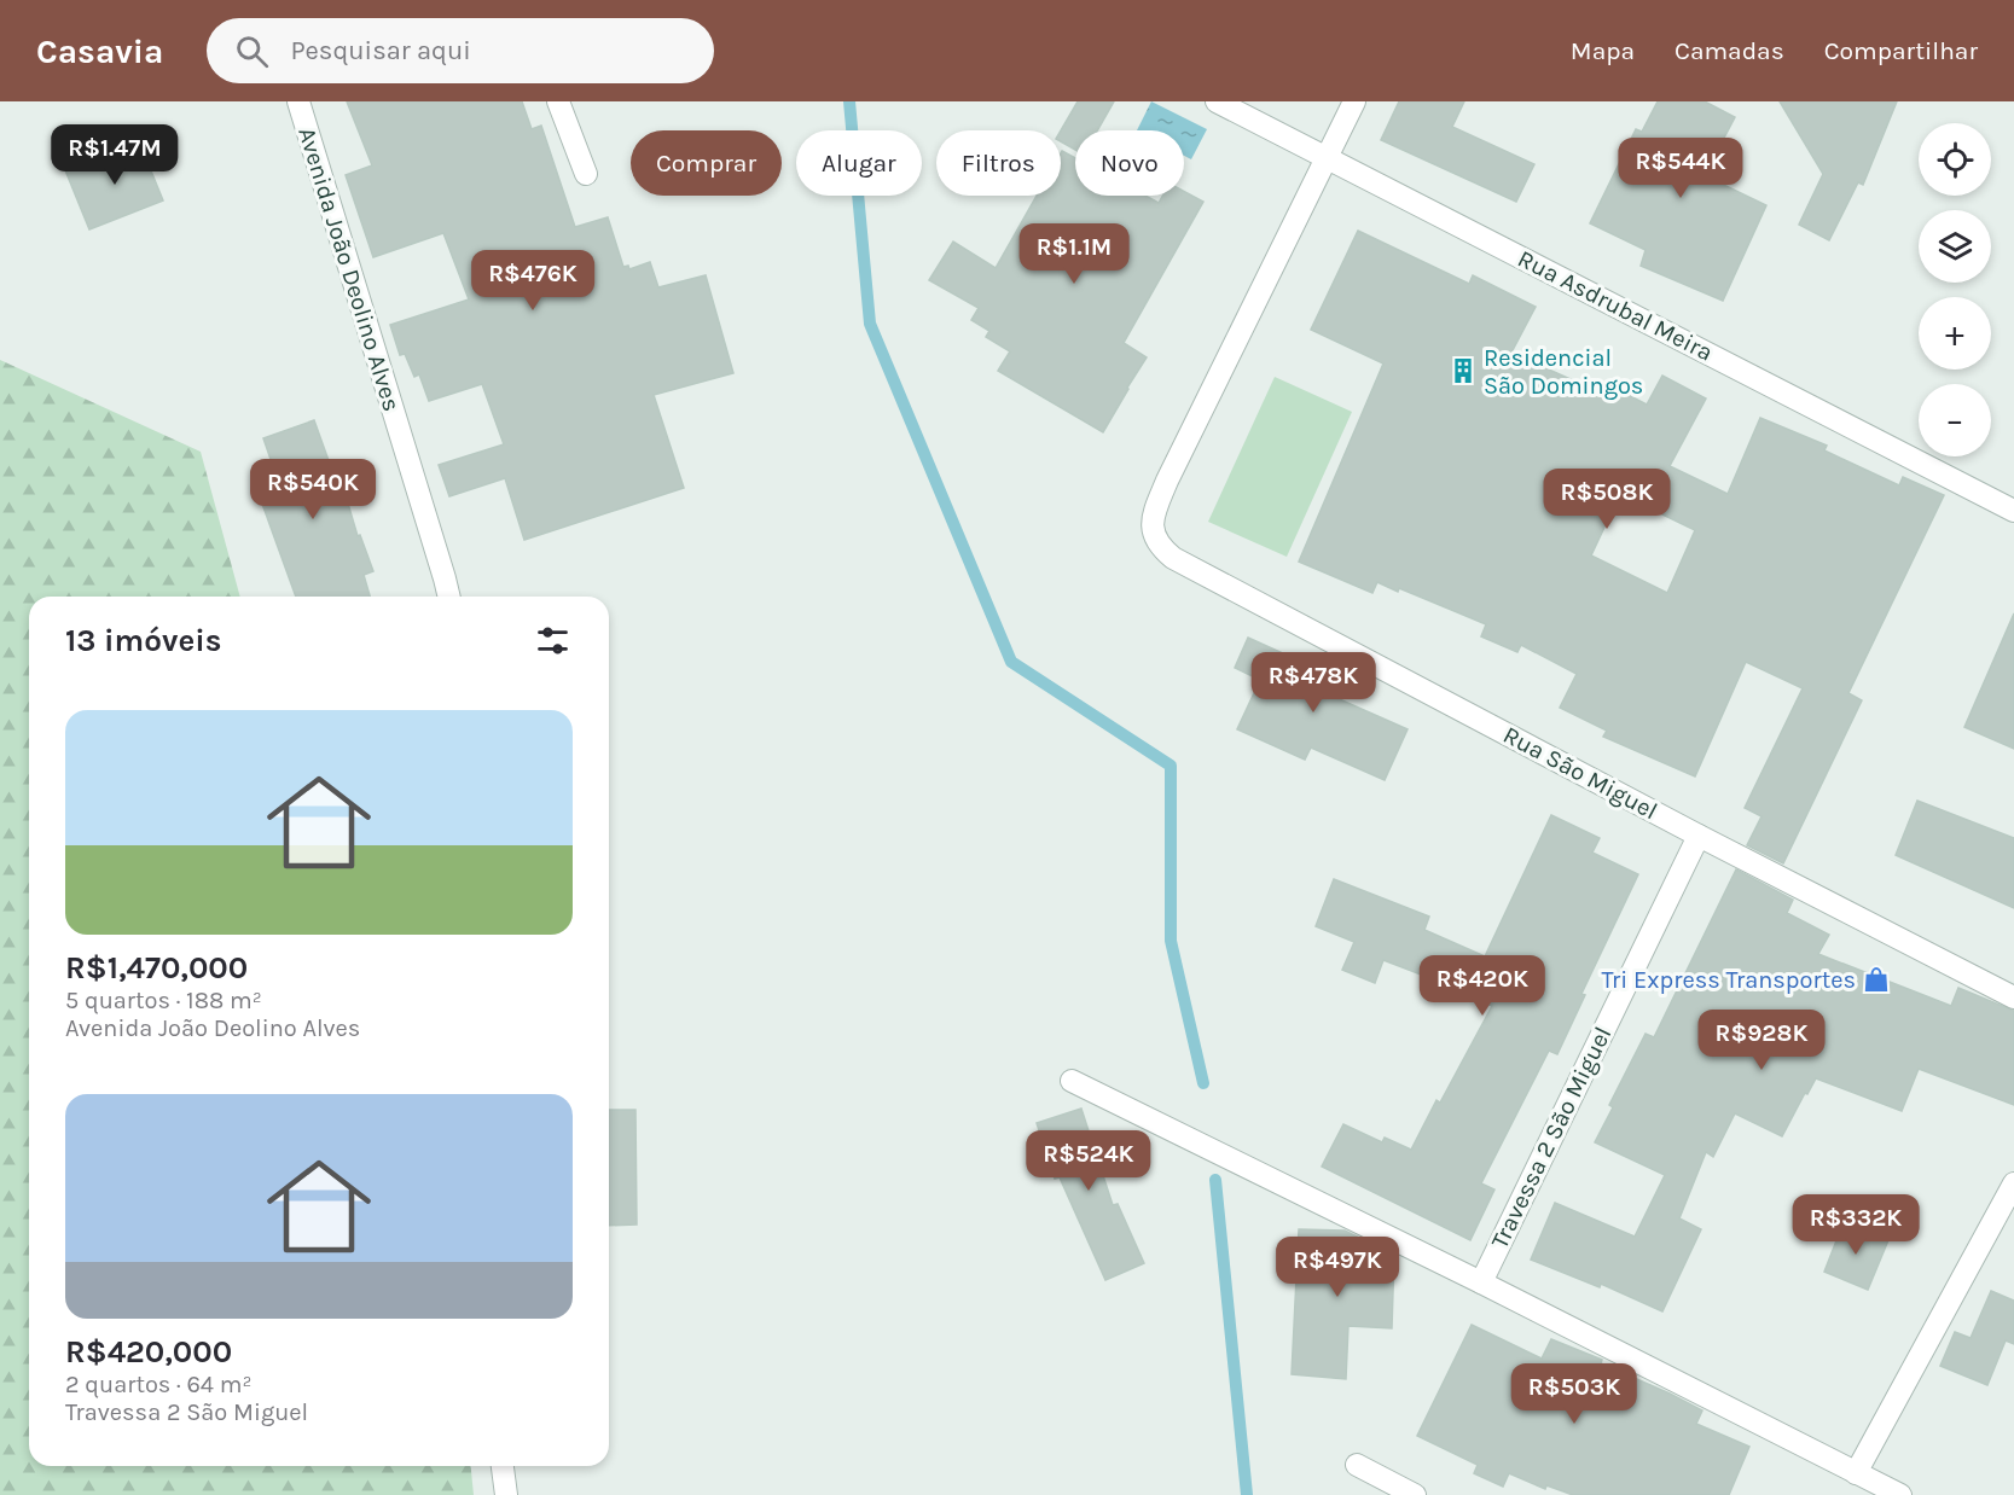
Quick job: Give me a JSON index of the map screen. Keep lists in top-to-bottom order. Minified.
{"streets":{"street":["Avenida João Deolino Alves","Rua Asdrubal Meira","Rua São Miguel","Travessa 2 São Miguel"]},"crossings":[["Rua Asdrubal Meira","Rua São Miguel"],["Rua São Miguel","Travessa 2 São Miguel"]],"places":{"building":["Residencial São Domingos"],"shop":["Tri Express Transportes"]},"page":{"header":"Casavia","search":"Pesquisar aqui","nav":["Mapa","Camadas","Compartilhar"],"map_buttons":["+","−"],"price":["R$1.47M","R$544K","R$1.1M","R$476K","R$540K","R$508K","R$478K","R$420K","R$928K","R$524K","R$332K","R$497K","R$503K"],"chip":["Comprar","Alugar","Filtros","Novo"],"heading":"13 imóveis","list":[{"name":"R$1,470,000","note":"5 quartos · 188 m² · Avenida João Deolino Alves"},{"name":"R$420,000","note":"2 quartos · 64 m² · Travessa 2 São Miguel"}]}}
